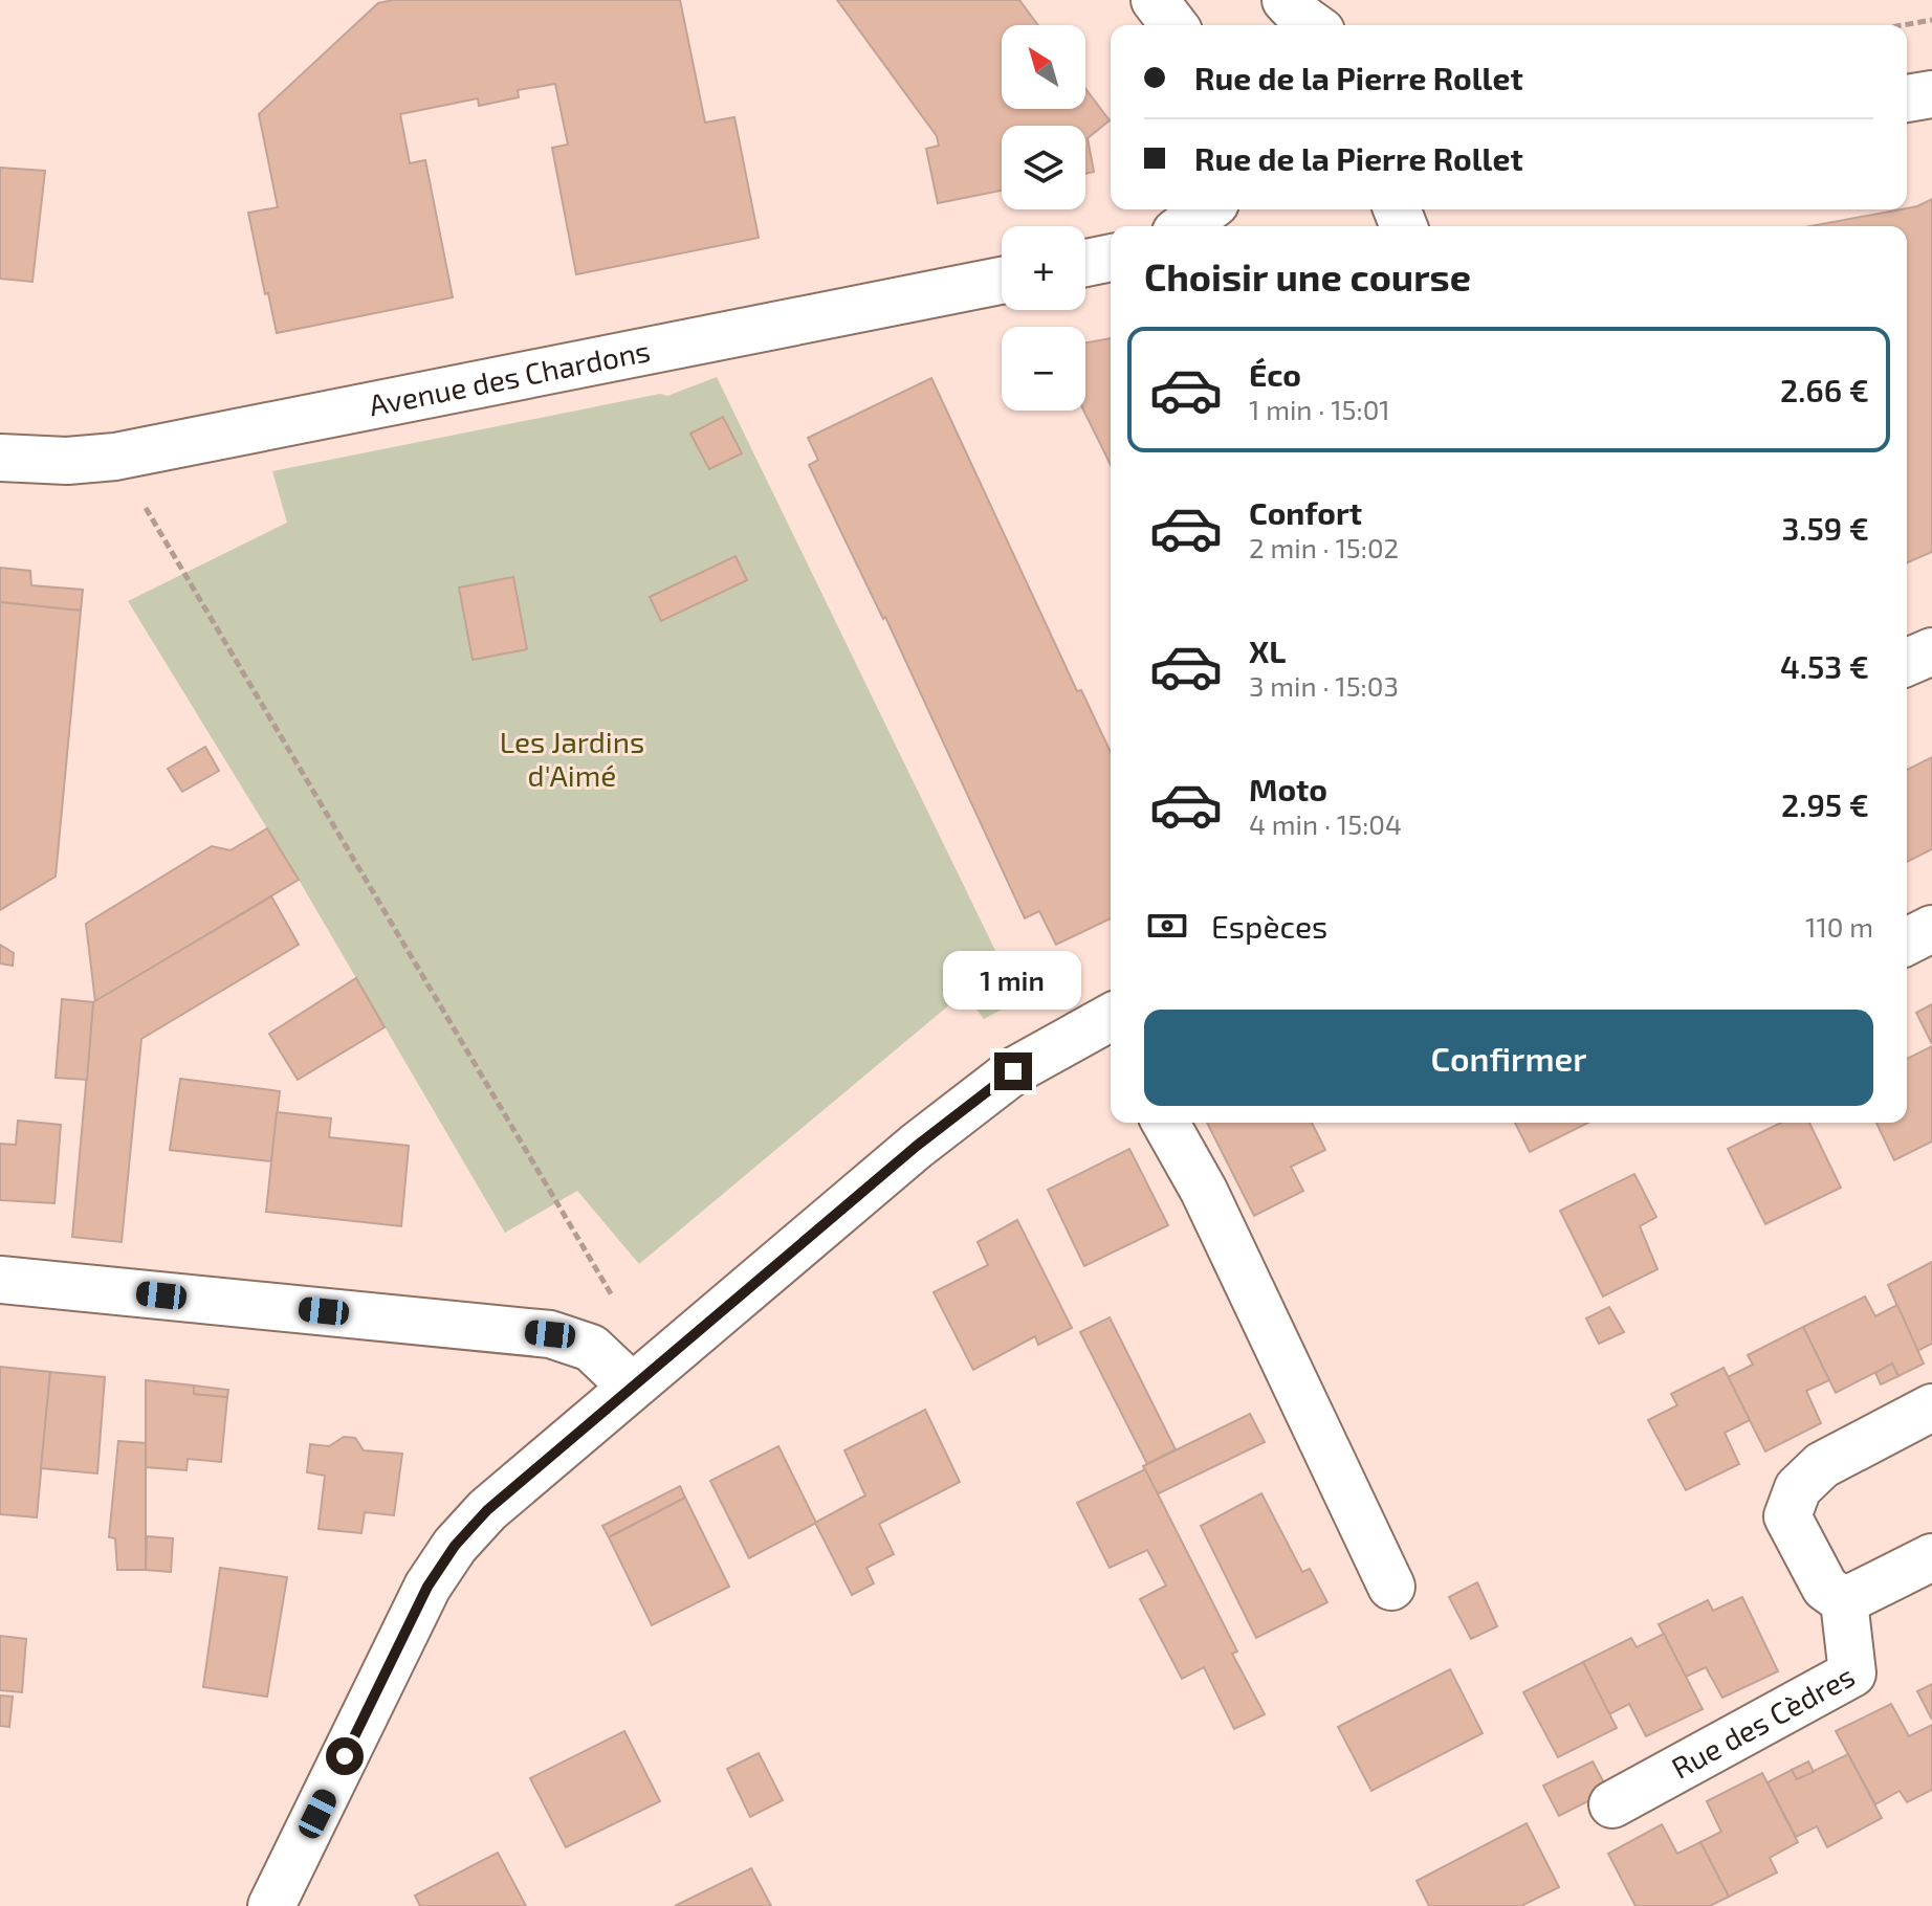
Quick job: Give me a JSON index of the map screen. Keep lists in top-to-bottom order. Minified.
{"streets":{"street":["Avenue des Chardons","Rue des Cèdres"]},"parks":["Les Jardins d'Aimé"],"north":"top left","page":{"map_buttons":["+","−"],"banner":["Rue de la Pierre Rollet","Rue de la Pierre Rollet"],"heading":"Choisir une course","list":[{"name":"Éco","note":"1 min · 15:01","value":"2.66 €"},{"name":"Confort","note":"2 min · 15:02","value":"3.59 €"},{"name":"XL","note":"3 min · 15:03","value":"4.53 €"},{"name":"Moto","note":"4 min · 15:04","value":"2.95 €"}],"pay":["Espèces","110 m"],"bubble":"1 min","buttons":"Confirmer"}}
